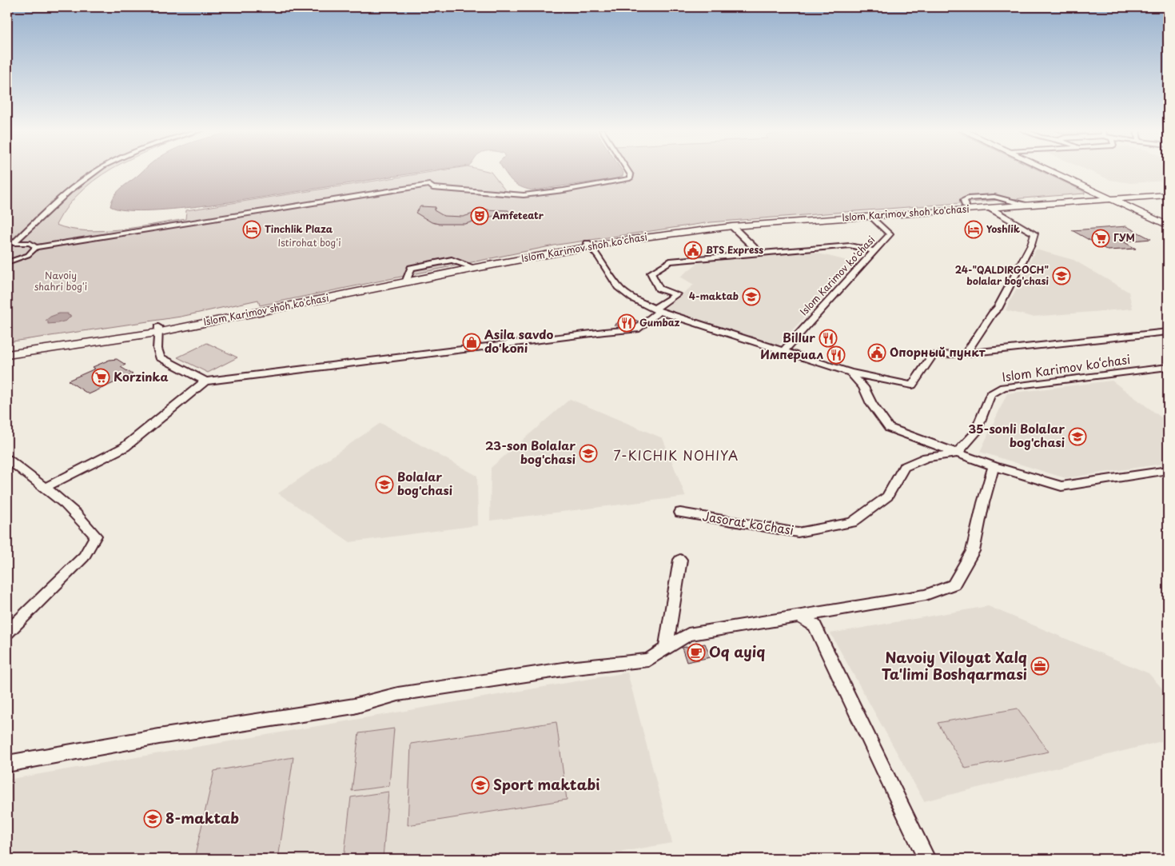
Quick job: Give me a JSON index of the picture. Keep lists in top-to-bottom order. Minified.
{"streets":{"main road":["Islom Karimov shoh ko'chasi"],"street":["Islom Karimov ko'chasi","Islom Karimov ko‘chasi","Jasorat ko‘chasi"]},"crossings":[["Islom Karimov shoh ko'chasi","Islom Karimov ko'chasi"],["Islom Karimov ko‘chasi","Jasorat ko‘chasi"]],"districts":["7-KICHIK NOHIYA"],"parks":["Istirohat bog'i","Navoiy shahri bog'i"],"places":{"theatre":["Amfeteatr"],"hotel":["Tinchlik Plaza","Yoshlik"],"supermarket":["ГУМ","Korzinka"],"public building":["BTS Express","Опорный пункт"],"school or university":["24-\"QALDIRGOCH\" bolalar bog'chasi","4-maktab","35-sonli Bolalar bog'chasi","23-son Bolalar bog'chasi","Bolalar bog'chasi","Sport maktabi","8-maktab"],"restaurant":["Gumbaz","Billur","Империал"],"shop":["Asila savdo do'koni"],"cafe":["Oq ayiq"],"office":["Navoiy Viloyat Xalq Ta'limi Boshqarmasi"]}}
